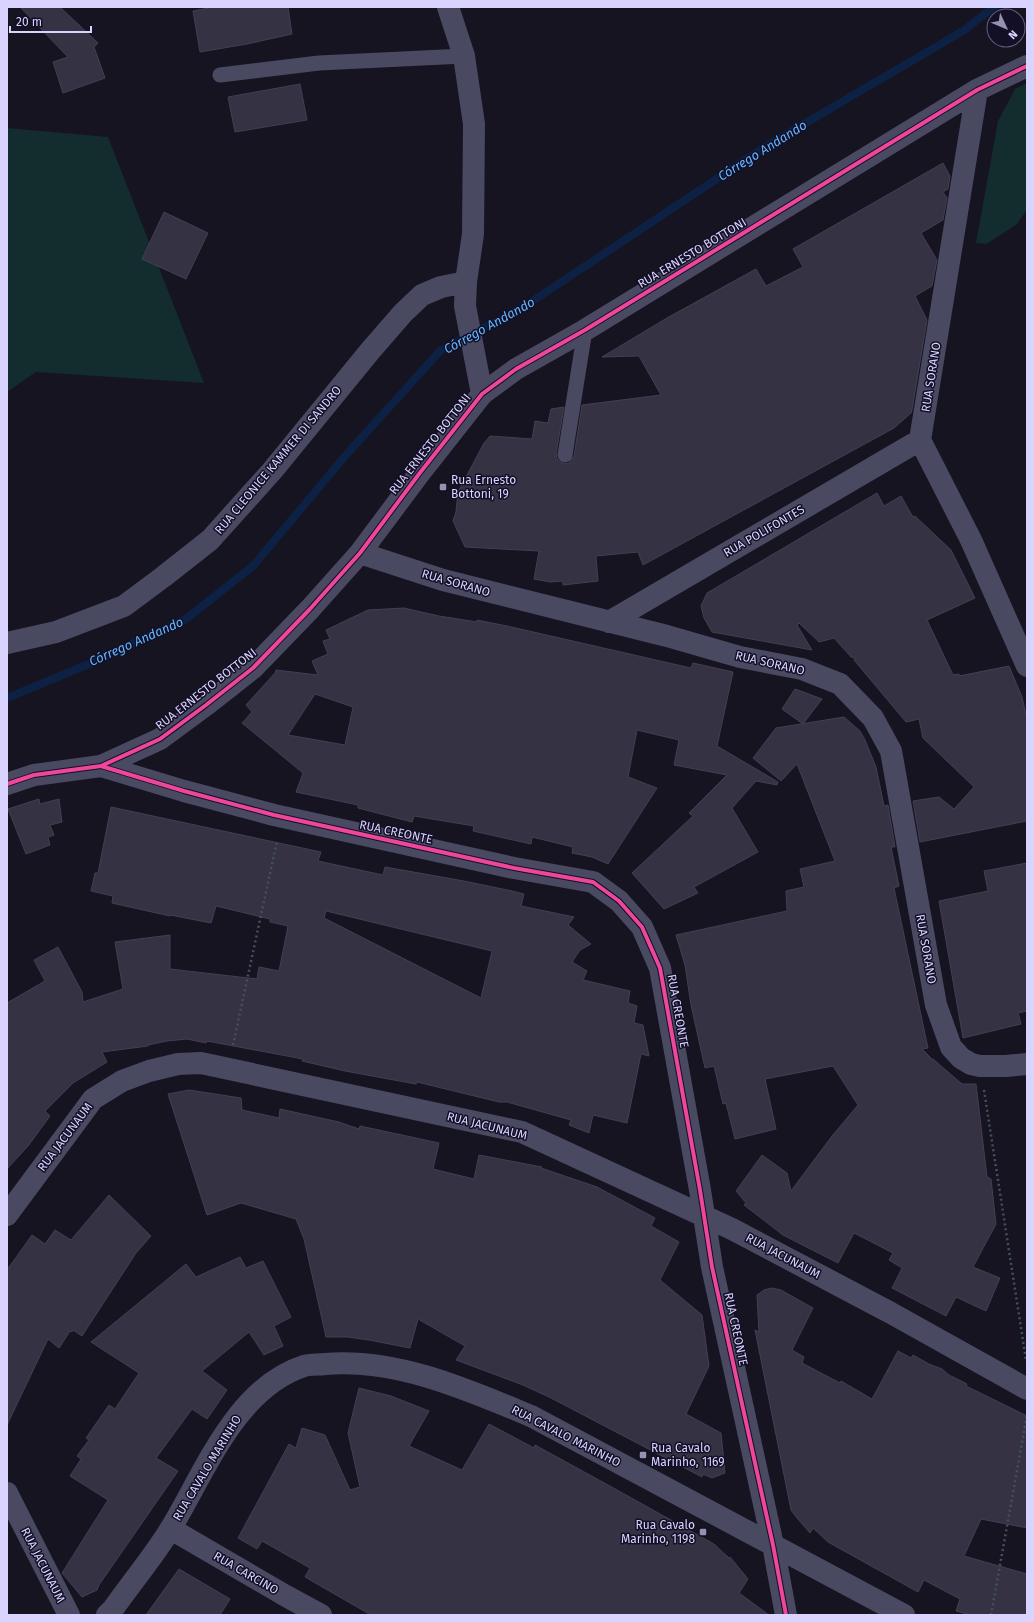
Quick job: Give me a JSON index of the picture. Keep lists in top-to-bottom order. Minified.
{"streets":{"street":["RUA ERNESTO BOTTONI","RUA SORANO","RUA CLEONICE KAMMER DI SANDRO","RUA POLIFONTES","RUA CREONTE","RUA JACUNAUM","RUA CAVALO MARINHO","RUA CARCINO"]},"crossings":[["RUA ERNESTO BOTTONI","RUA SORANO"],["RUA ERNESTO BOTTONI","RUA CREONTE"],["RUA SORANO","RUA POLIFONTES"],["RUA CREONTE","RUA JACUNAUM"],["RUA CREONTE","RUA CAVALO MARINHO"],["RUA CAVALO MARINHO","RUA CARCINO"]],"water":["Córrego Andando"],"places":{"transit":["Rua Ernesto Bottoni, 19","Rua Cavalo Marinho, 1169","Rua Cavalo Marinho, 1198"]},"scale_bar":"20 m","north":"bottom right"}
